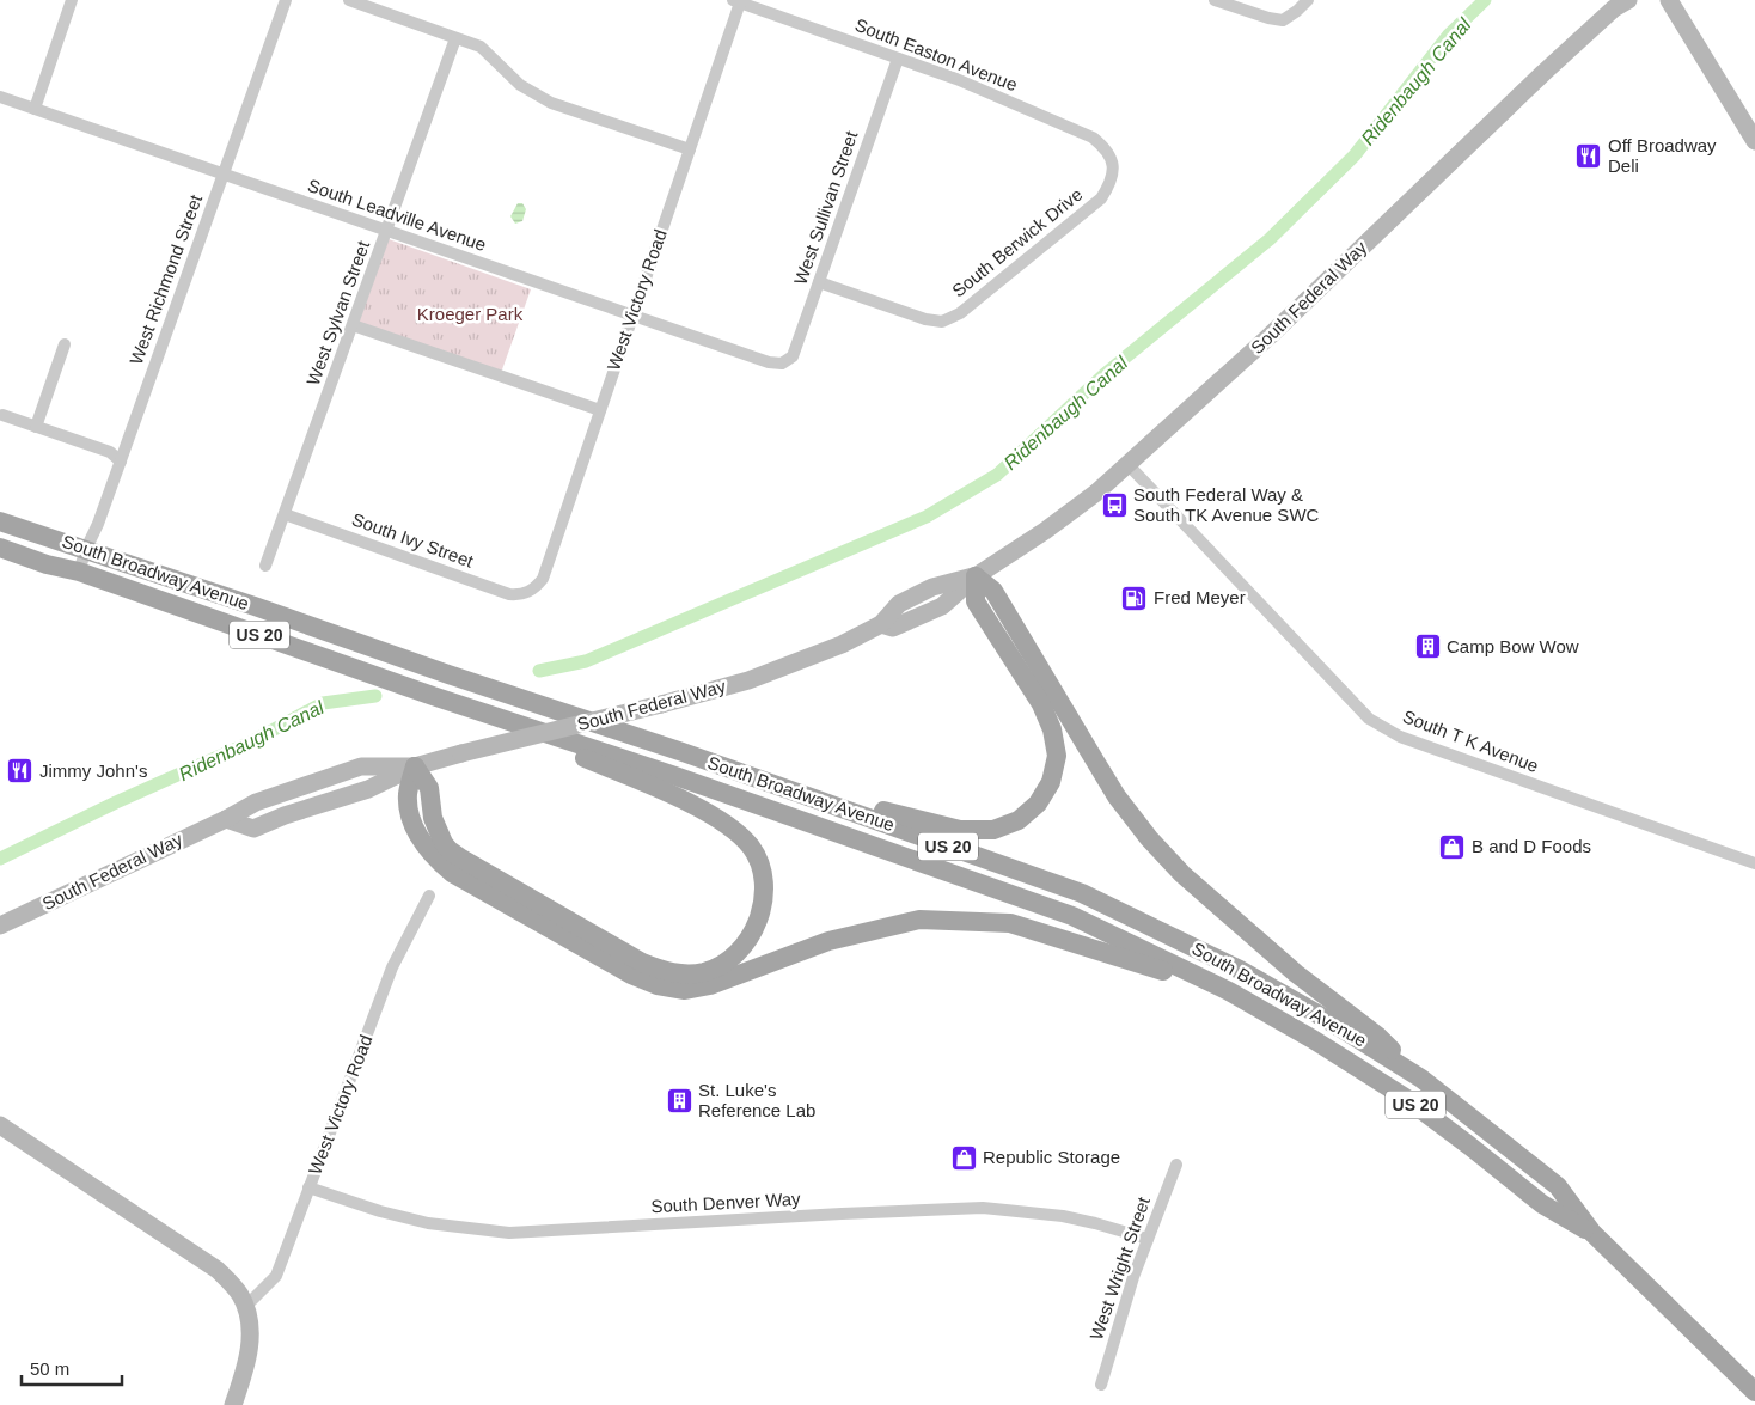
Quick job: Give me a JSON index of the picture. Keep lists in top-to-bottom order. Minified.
{"streets":{"main road":["South Federal Way","South Broadway Avenue","US 20"],"street":["South Easton Avenue","West Sullivan Street","South Leadville Avenue","South Berwick Drive","West Richmond Street","West Victory Road","West Sylvan Street","South Ivy Street","South T K Avenue","South Denver Way","West Wright Street"]},"crossings":[["South Easton Avenue","West Sullivan Street"],["South Easton Avenue","South Berwick Drive"],["South Easton Avenue","West Victory Road"],["West Sullivan Street","South Leadville Avenue"],["West Sullivan Street","South Berwick Drive"],["South Leadville Avenue","West Richmond Street"],["South Leadville Avenue","West Victory Road"],["South Leadville Avenue","West Sylvan Street"],["West Richmond Street","South Broadway Avenue"],["South Federal Way","South T K Avenue"],["West Victory Road","South Ivy Street"],["West Victory Road","South Denver Way"],["West Sylvan Street","South Ivy Street"],["South Denver Way","West Wright Street"]],"water":["Ridenbaugh Canal"],"parks":["Kroeger Park"],"places":{"restaurant":["Off Broadway Deli","Jimmy John's"],"bus stop":["South Federal Way & South TK Avenue SWC"],"fuel station":["Fred Meyer"],"building":["Camp Bow Wow","St. Luke's Reference Lab"],"shop":["B and D Foods","Republic Storage"]},"scale_bar":"50 m"}
